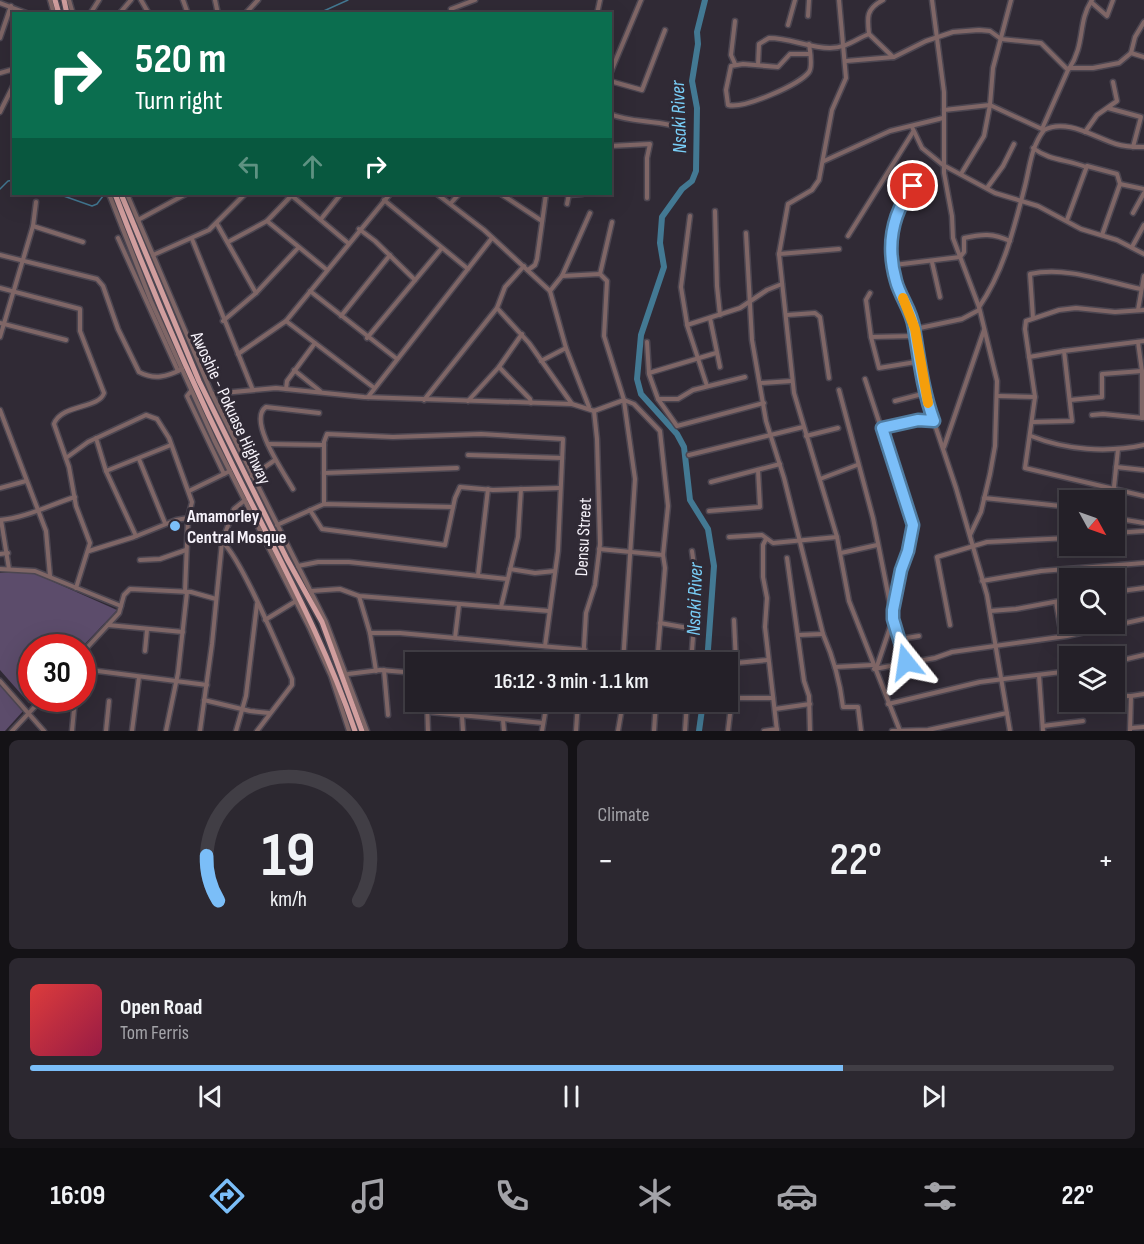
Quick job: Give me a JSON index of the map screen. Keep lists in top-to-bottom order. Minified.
{"streets":{"main road":["Awoshie - Pokuase Highway"],"street":["Densu Street"]},"water":["Nsaki River"],"places":["Amamorley Central Mosque"],"north":"bottom right","page":{"turn":["520 m","Turn right"],"limit":"30","trip":"16:12 · 3 min · 1.1 km","tile":"Climate","heat":["−","22°","+"],"song":["Open Road","Tom Ferris"],"tabs":["16:09","22°"],"gauge":["19","km/h"]}}
